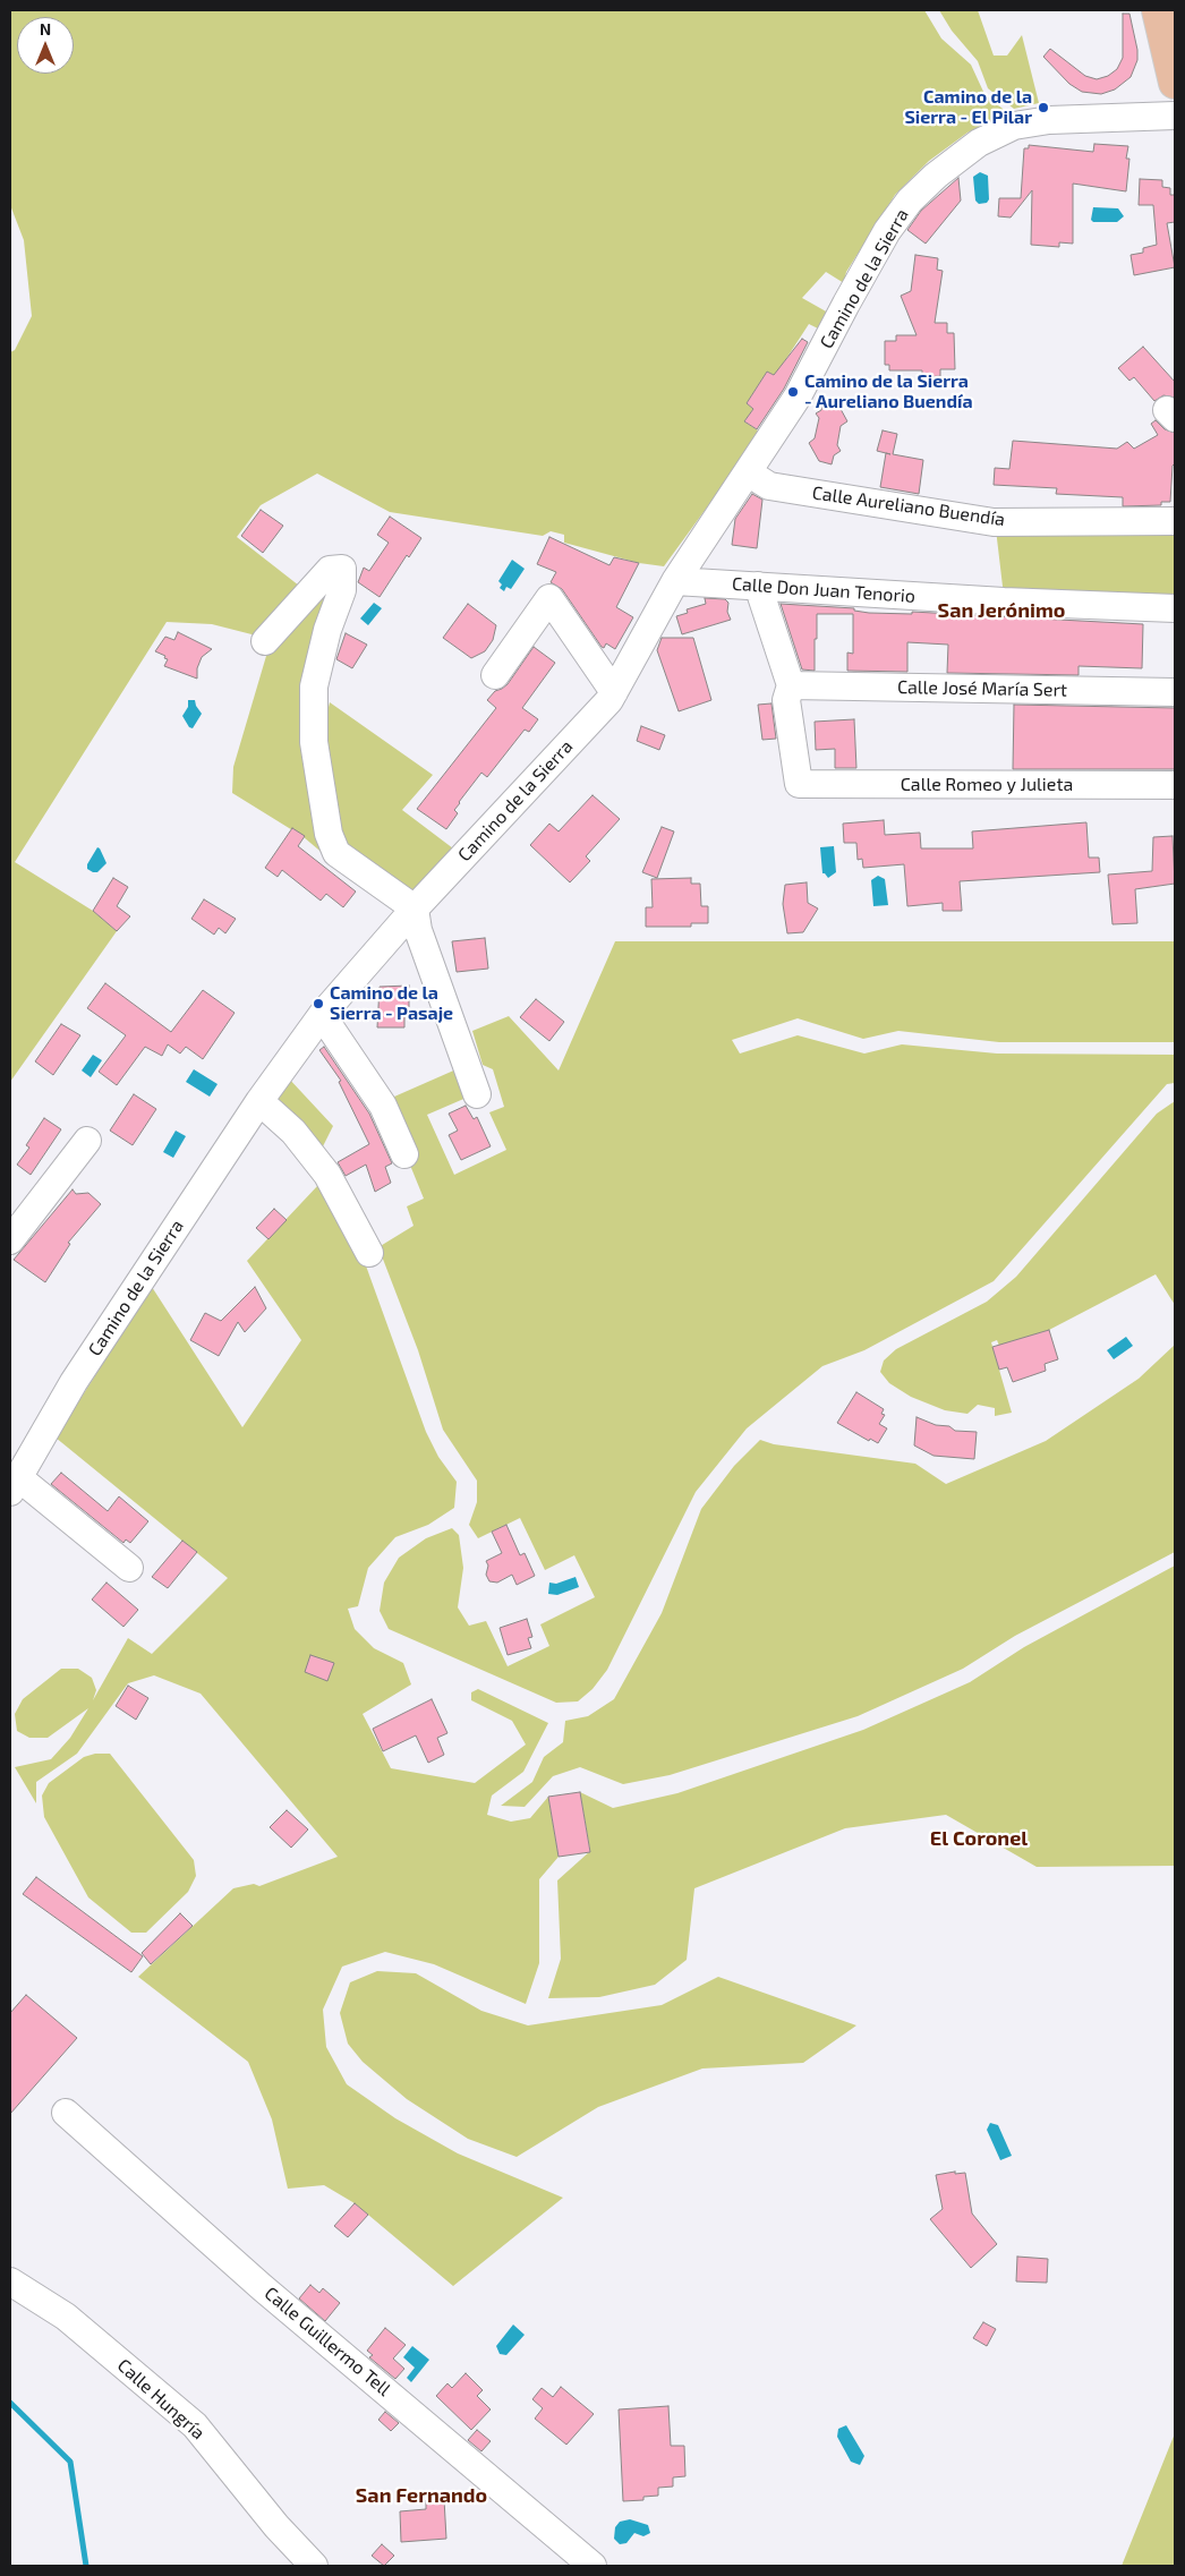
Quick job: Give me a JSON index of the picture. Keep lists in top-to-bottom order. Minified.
{"streets":{"street":["Camino de la Sierra","Calle Aureliano Buendía","Calle Don Juan Tenorio","Calle José María Sert","Calle Romeo y Julieta","Calle Guillermo Tell","Calle Hungría"]},"crossings":[["Camino de la Sierra","Calle Aureliano Buendía"],["Camino de la Sierra","Calle Don Juan Tenorio"],["Calle José María Sert","Calle Romeo y Julieta"]],"districts":["San Jerónimo","El Coronel","San Fernando"],"places":["Camino de la Sierra - El Pilar","Camino de la Sierra - Aureliano Buendía","Camino de la Sierra - Pasaje"],"north":"top"}
